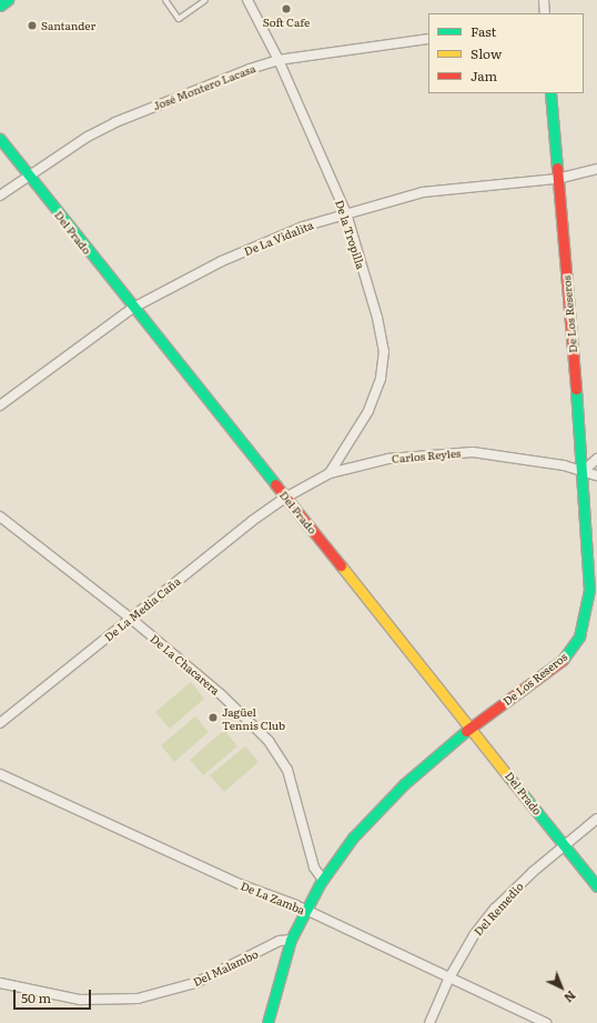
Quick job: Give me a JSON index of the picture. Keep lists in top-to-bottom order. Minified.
{"streets":{"street":["José Montero Lacasa","Del Prado","De la Tropilla","De La Vidalita","De Los Reseros","Carlos Reyles","De La Media Caña","De La Chacarera","De La Zamba","Del Remedio","Del Malambo"]},"crossings":[["José Montero Lacasa","Del Prado"],["José Montero Lacasa","De la Tropilla"],["Del Prado","De La Vidalita"],["Del Prado","De Los Reseros"],["Del Prado","Carlos Reyles"],["Del Prado","De La Media Caña"],["Del Prado","Del Remedio"],["De la Tropilla","De La Vidalita"],["De la Tropilla","Carlos Reyles"],["De La Vidalita","De Los Reseros"],["De Los Reseros","Carlos Reyles"],["De Los Reseros","De La Chacarera"],["De Los Reseros","De La Zamba"],["De Los Reseros","Del Malambo"],["Carlos Reyles","De La Media Caña"],["De La Media Caña","De La Chacarera"],["De La Zamba","Del Remedio"]],"places":["Soft Cafe","Santander","Jagüel Tennis Club"],"legend":["Fast","Slow","Jam"],"scale_bar":"50 m","north":"bottom right"}
